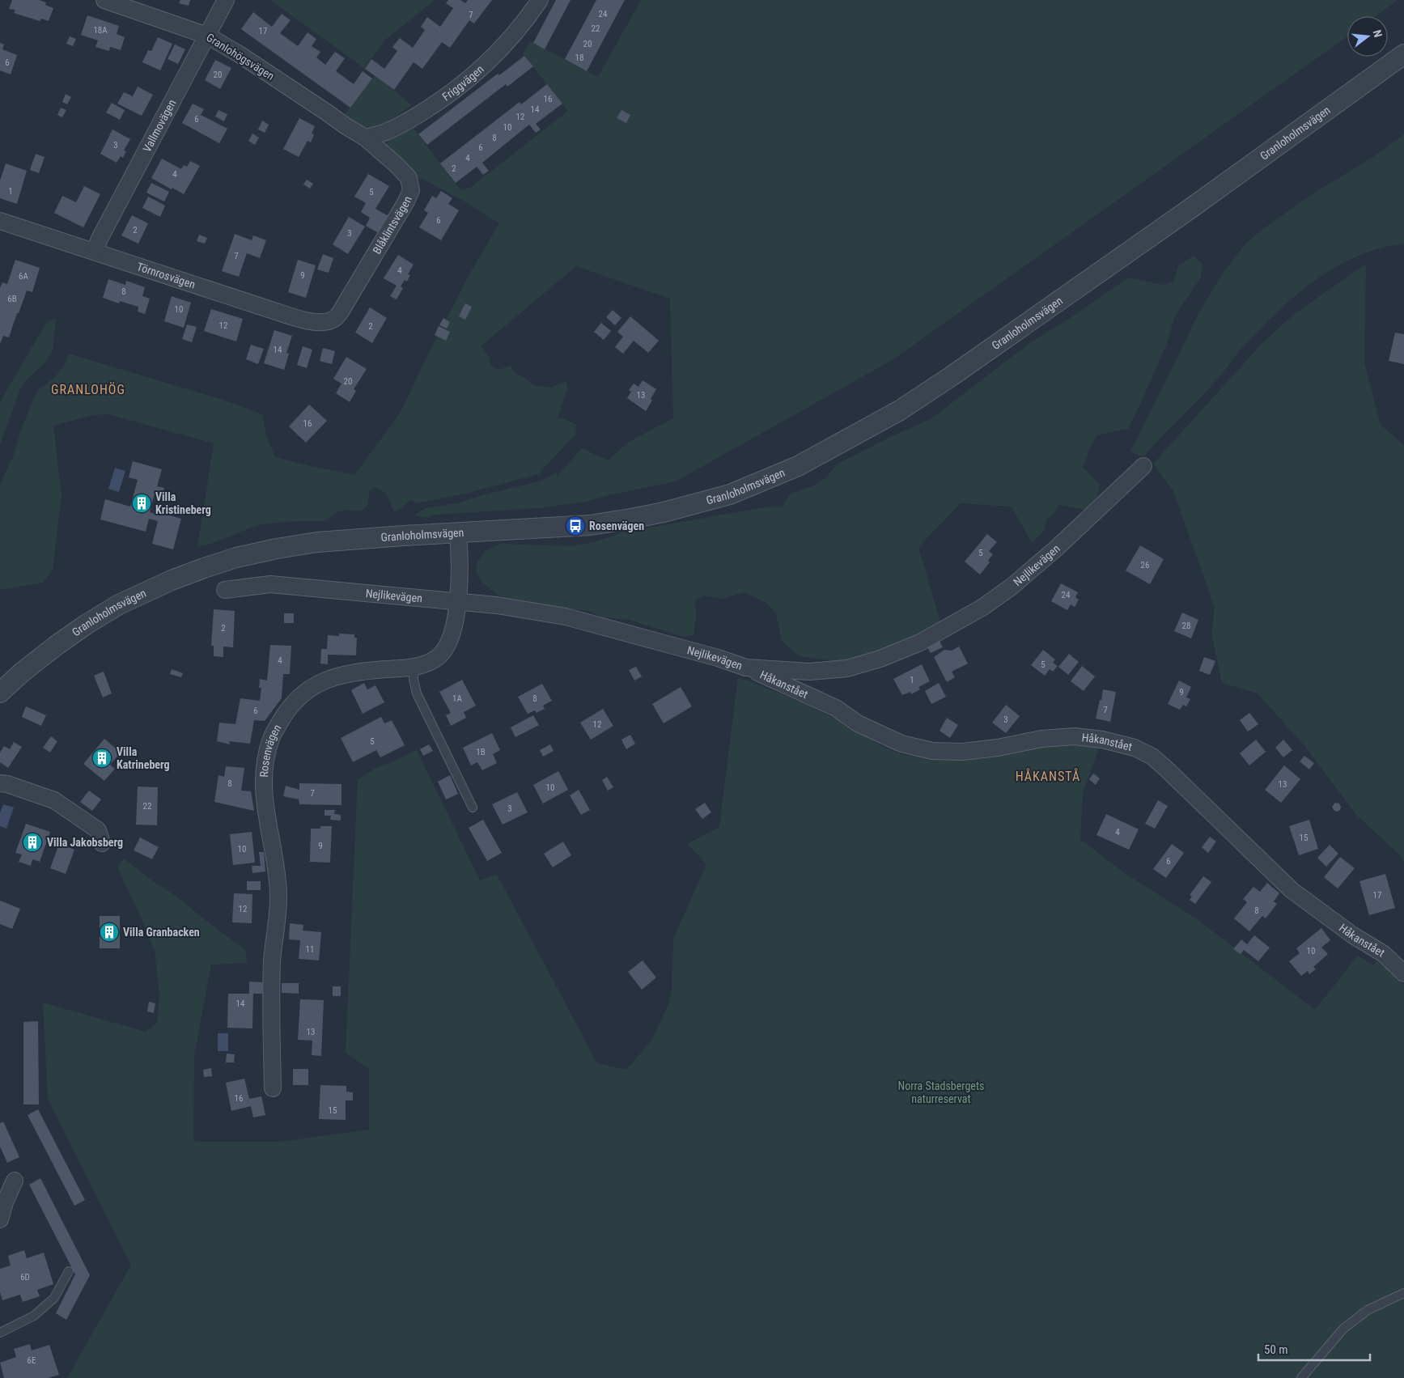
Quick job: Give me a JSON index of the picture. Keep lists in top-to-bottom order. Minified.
{"streets":{"street":["Granlohögsvägen","Friggvägen","Vallmovägen","Granloholmsvägen","Blåklintsvägen","Törnrosvägen","Nejlikevägen","Håkanstået","Rosenvägen"]},"crossings":[["Granlohögsvägen","Friggvägen"],["Granlohögsvägen","Vallmovägen"],["Granlohögsvägen","Blåklintsvägen"],["Friggvägen","Blåklintsvägen"],["Vallmovägen","Törnrosvägen"],["Granloholmsvägen","Rosenvägen"],["Blåklintsvägen","Törnrosvägen"],["Nejlikevägen","Håkanstået"],["Nejlikevägen","Rosenvägen"]],"districts":["GRANLOHÖG","HÅKANSTÅ"],"parks":["Norra Stadsbergets naturreservat"],"places":{"building":["Villa Kristineberg","Villa Katrineberg","Villa Jakobsberg","Villa Granbacken"],"bus stop":["Rosenvägen"]},"house_numbers":["24","7","22","18A","17","20","18","6","20","16","14","12","6","10","8","3","6","4","2","4","1","5","6","2","3","7","4","9","6A","8","6B","10","12","2","14","20","13","16","5","26","24","28","2","4","5","1","9","1A","8","7","6","3","12","5","1B","8","13","10","7","22","3","4","15","9","10","6","17","12","8","11","10","14","13","16","15","6D","6E"],"scale_bar":"50 m","north":"right"}
